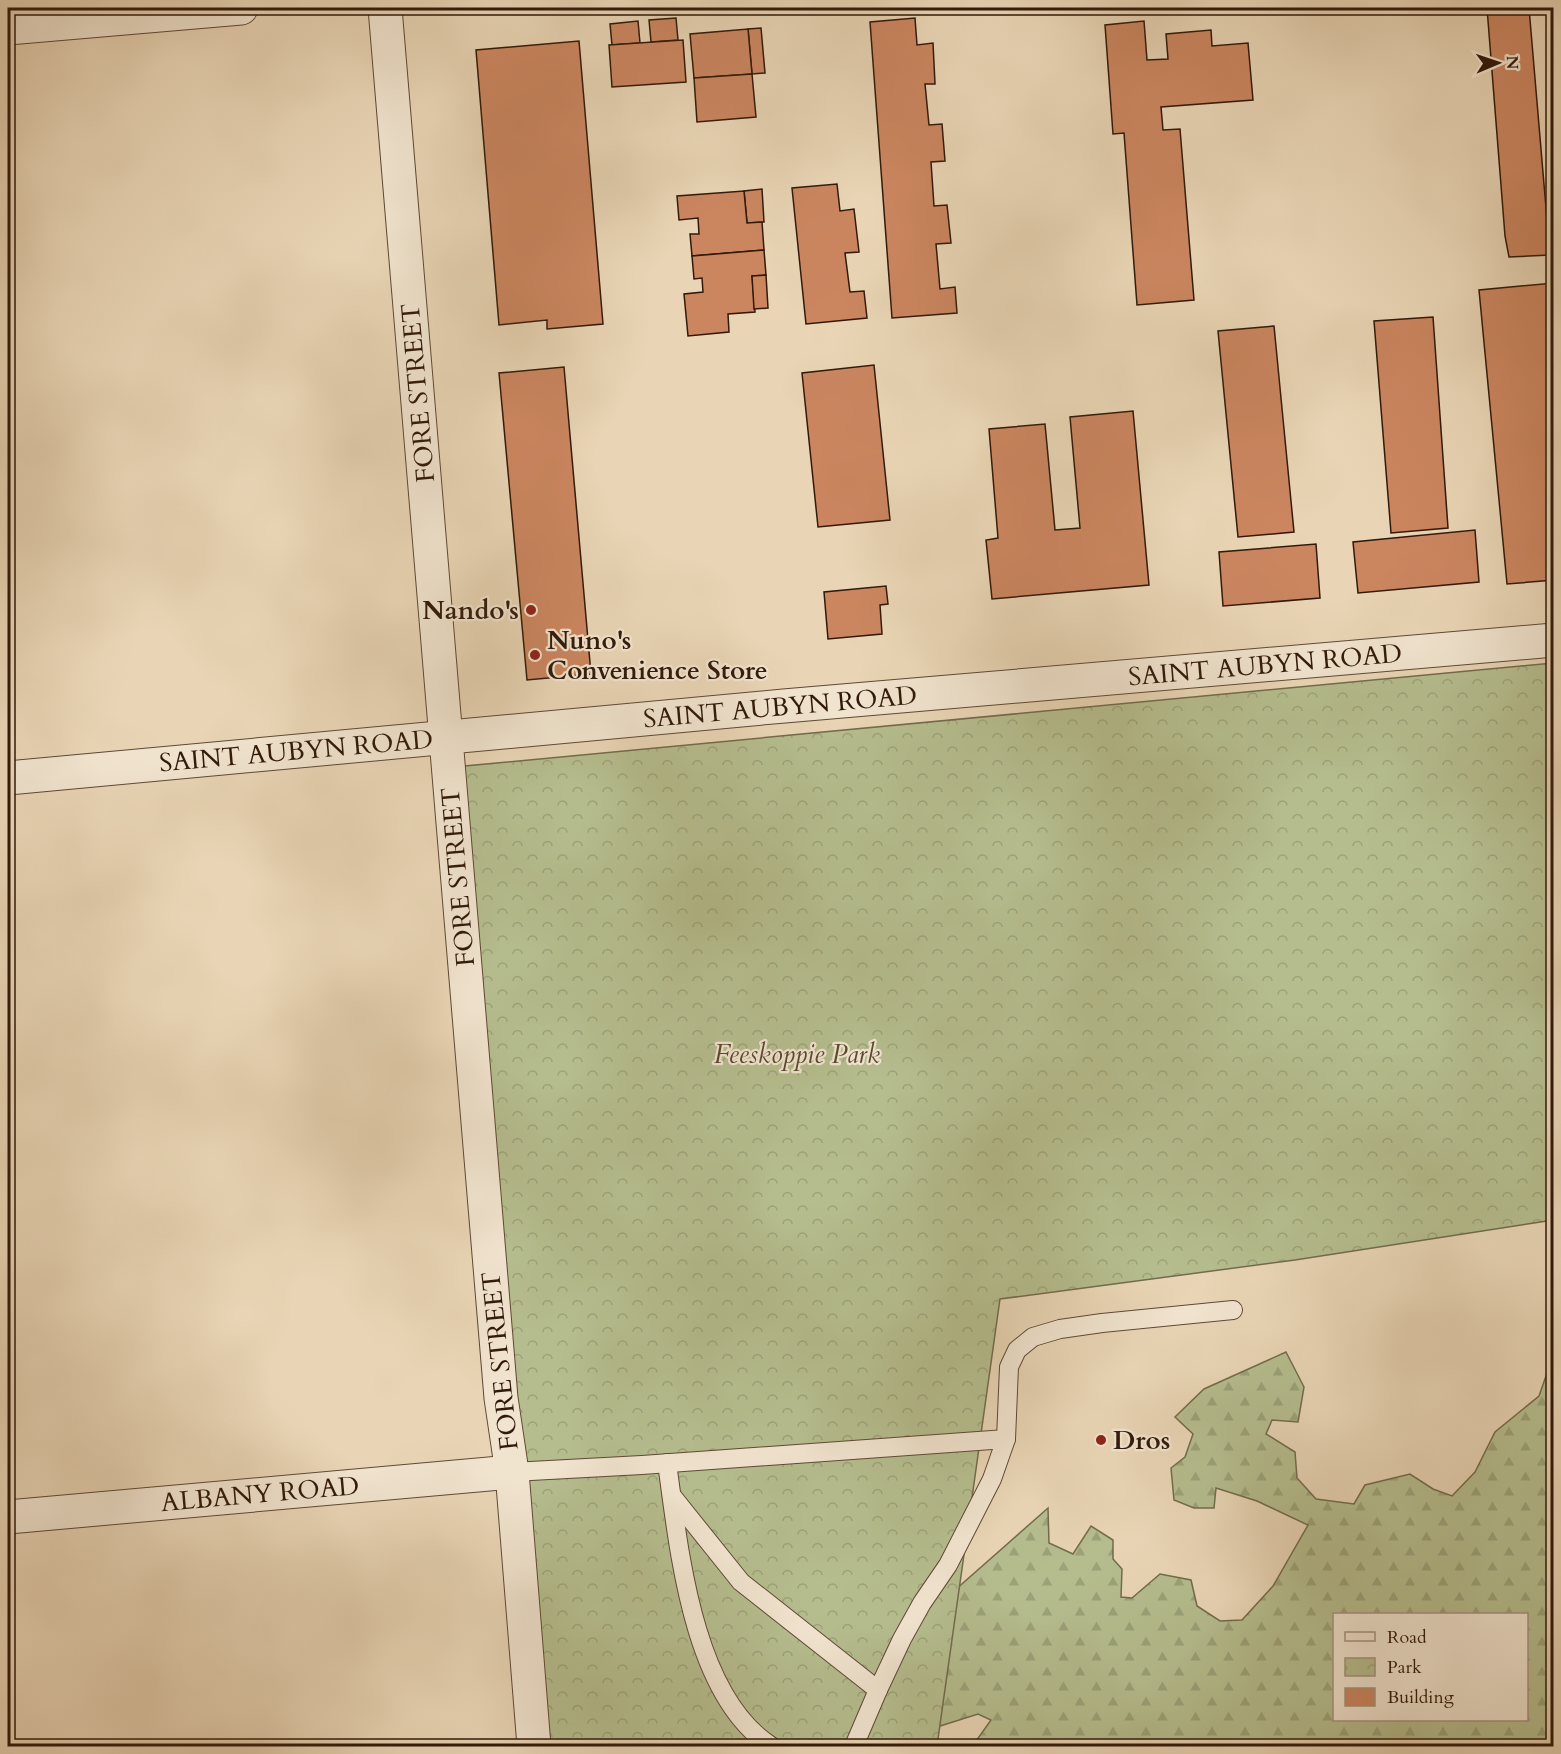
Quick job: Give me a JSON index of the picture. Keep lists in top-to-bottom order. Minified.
{"streets":{"street":["FORE STREET","SAINT AUBYN ROAD","ALBANY ROAD"]},"crossings":[["FORE STREET","SAINT AUBYN ROAD"],["FORE STREET","ALBANY ROAD"]],"parks":["Feeskoppie Park"],"places":["Nando's","Nuno's Convenience Store","Dros"],"legend":["Road","Park","Building"],"north":"right"}
